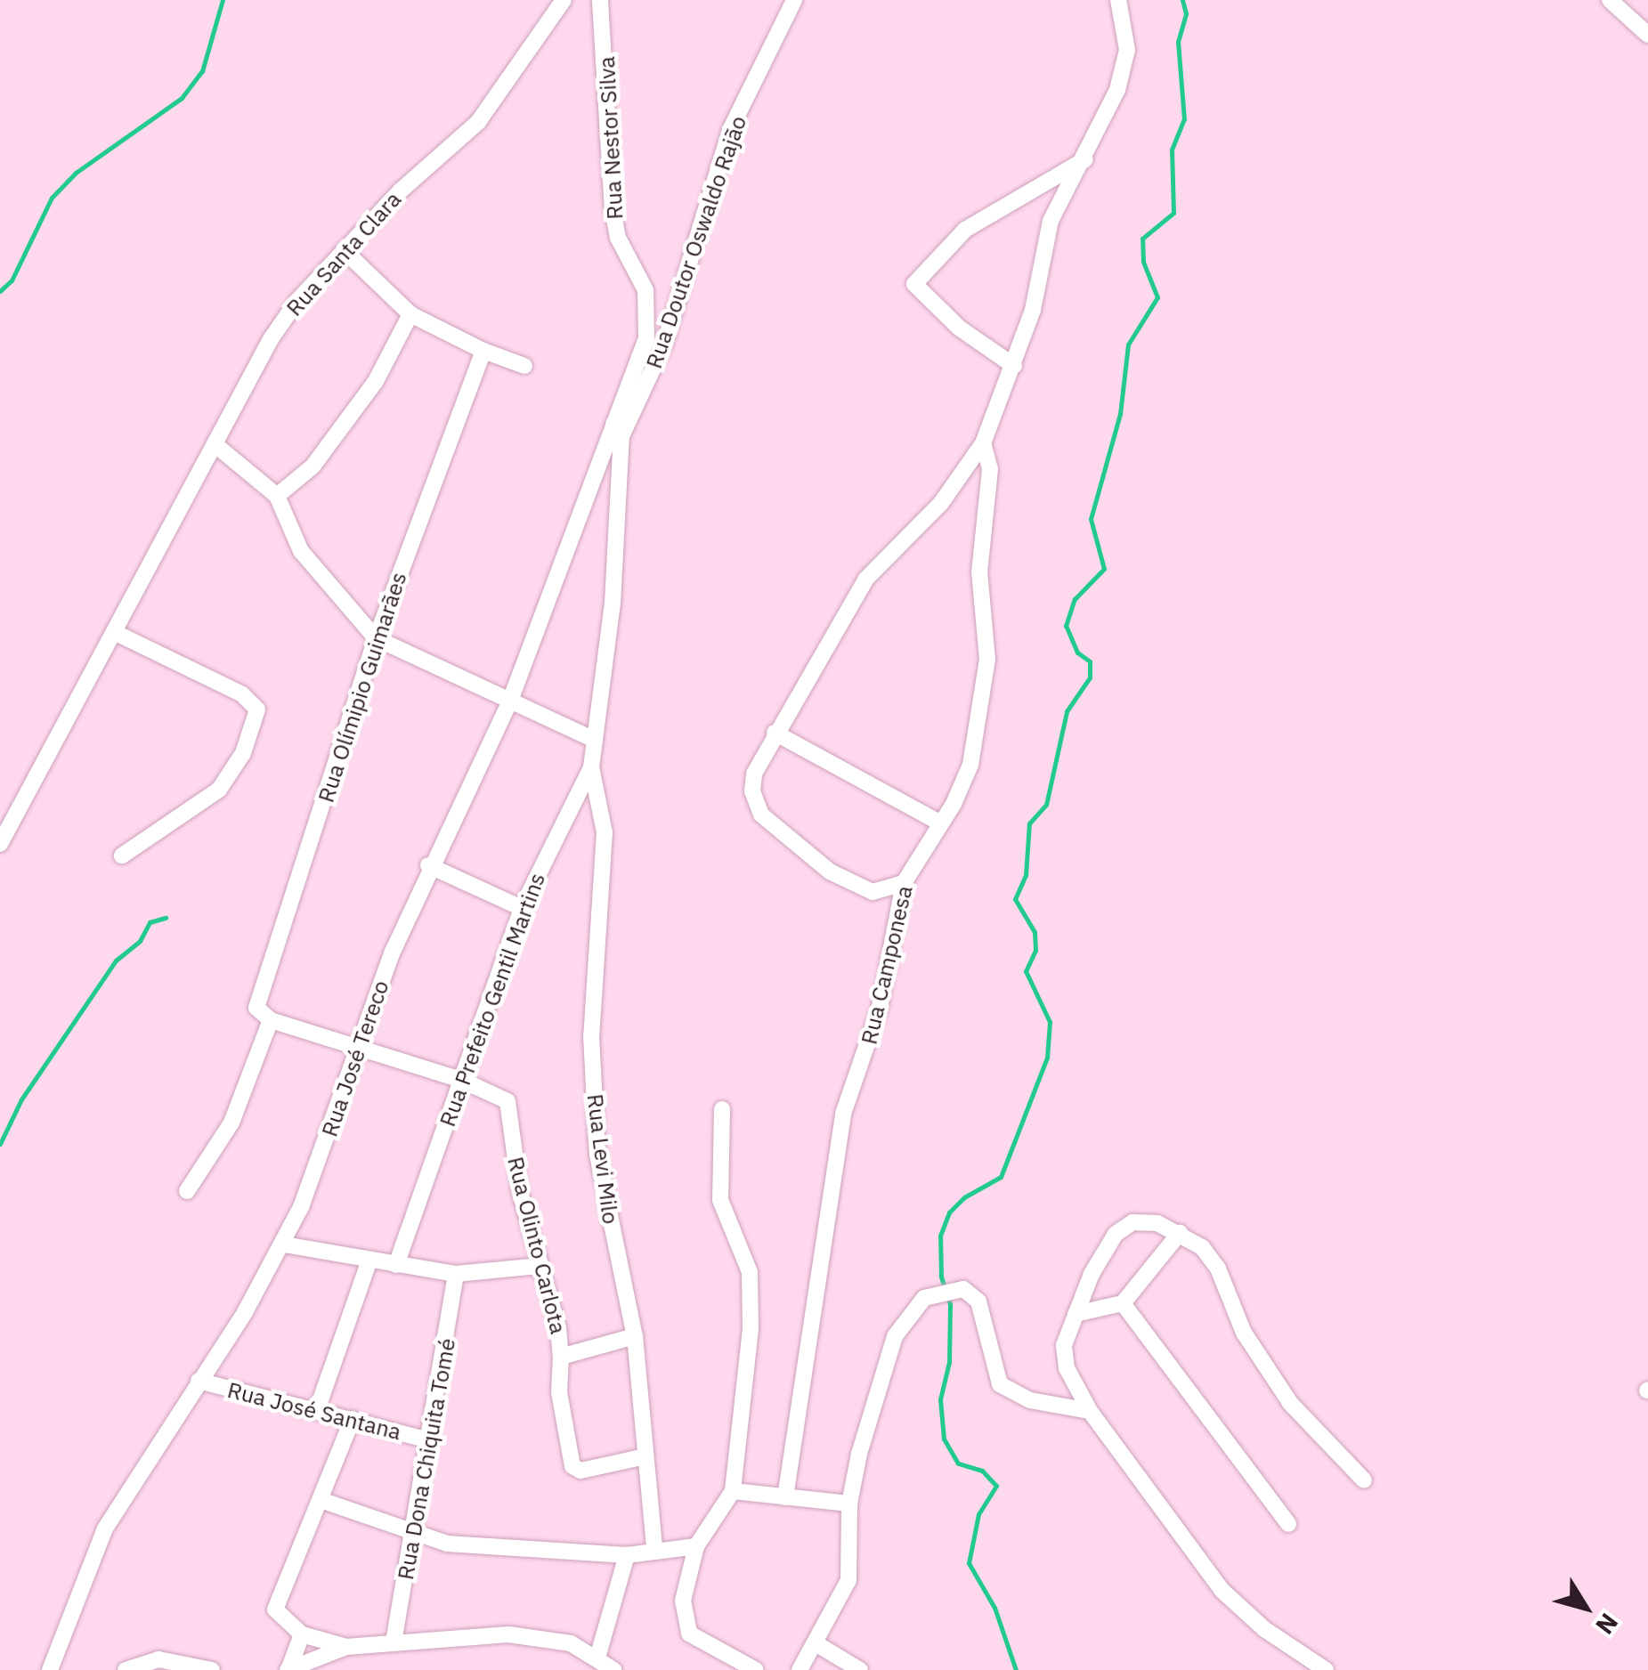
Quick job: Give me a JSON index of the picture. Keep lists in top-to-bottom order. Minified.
{"streets":{"street":["Rua Nestor Silva","Rua Doutor Oswaldo Rajão","Rua Santa Clara","Rua Olímipio Guimarães","Rua Camponesa","Rua Prefeito Gentil Martins","Rua José Tereco","Rua Levi Milo","Rua Olinto Carlota","Rua José Santana","Rua Dona Chiquita Tomé"]},"crossings":[["Rua Nestor Silva","Rua Doutor Oswaldo Rajão"],["Rua Nestor Silva","Rua Prefeito Gentil Martins"],["Rua Nestor Silva","Rua José Tereco"],["Rua Doutor Oswaldo Rajão","Rua Prefeito Gentil Martins"],["Rua Doutor Oswaldo Rajão","Rua José Tereco"],["Rua Prefeito Gentil Martins","Rua José Tereco"],["Rua Prefeito Gentil Martins","Rua Levi Milo"],["Rua Prefeito Gentil Martins","Rua Olinto Carlota"],["Rua José Tereco","Rua José Santana"],["Rua Levi Milo","Rua Olinto Carlota"],["Rua José Santana","Rua Dona Chiquita Tomé"]],"north":"bottom right"}
